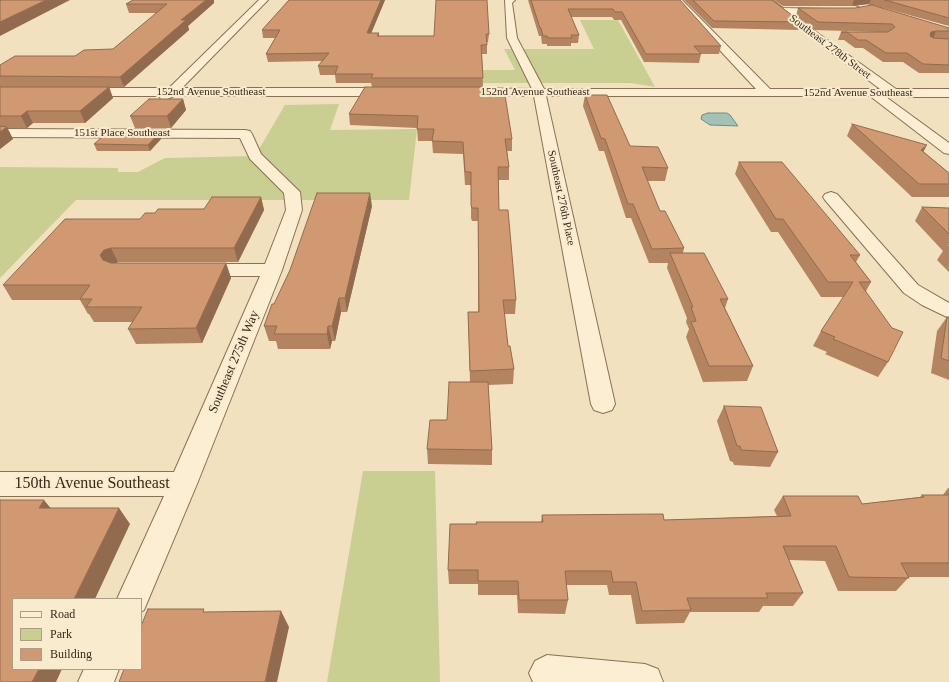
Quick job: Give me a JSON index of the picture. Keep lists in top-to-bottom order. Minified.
{"streets":{"street":["Southeast 278th Street","152nd Avenue Southeast","151st Place Southeast","Southeast 276th Place","Southeast 275th Way","150th Avenue Southeast"]},"crossings":[["Southeast 278th Street","152nd Avenue Southeast"],["152nd Avenue Southeast","Southeast 276th Place"],["151st Place Southeast","Southeast 275th Way"],["Southeast 275th Way","150th Avenue Southeast"]],"legend":["Road","Park","Building"]}
